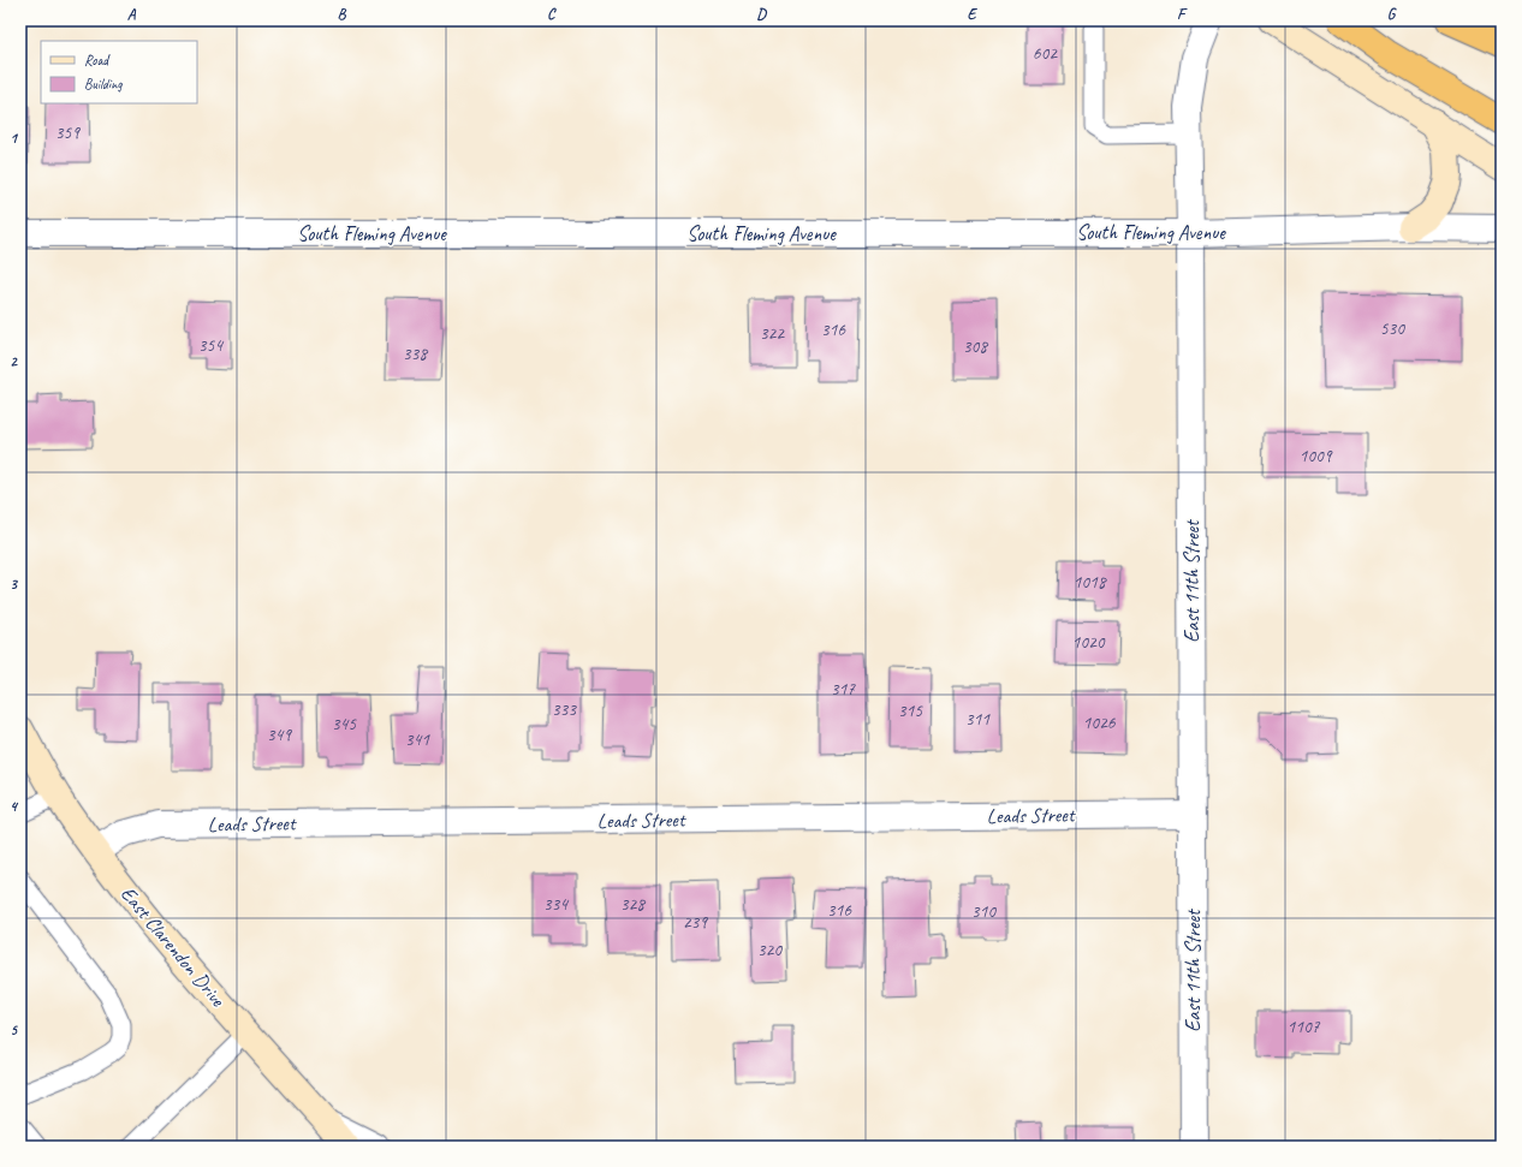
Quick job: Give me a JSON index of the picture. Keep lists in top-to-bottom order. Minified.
{"streets":{"street":["South Fleming Avenue","East 11th Street","Leads Street","East Clarendon Drive"]},"crossings":[["South Fleming Avenue","East 11th Street"],["East 11th Street","Leads Street"],["Leads Street","East Clarendon Drive"]],"house_numbers":["602","359","530","316","322","354","308","338","1009","1018","1020","317","333","315","311","1026","345","349","341","334","328","316","310","239","320","1107"],"legend":["Road","Building"],"grid":{"columns":["A","B","C","D","E","F","G"],"rows":["1","2","3","4","5"]}}
